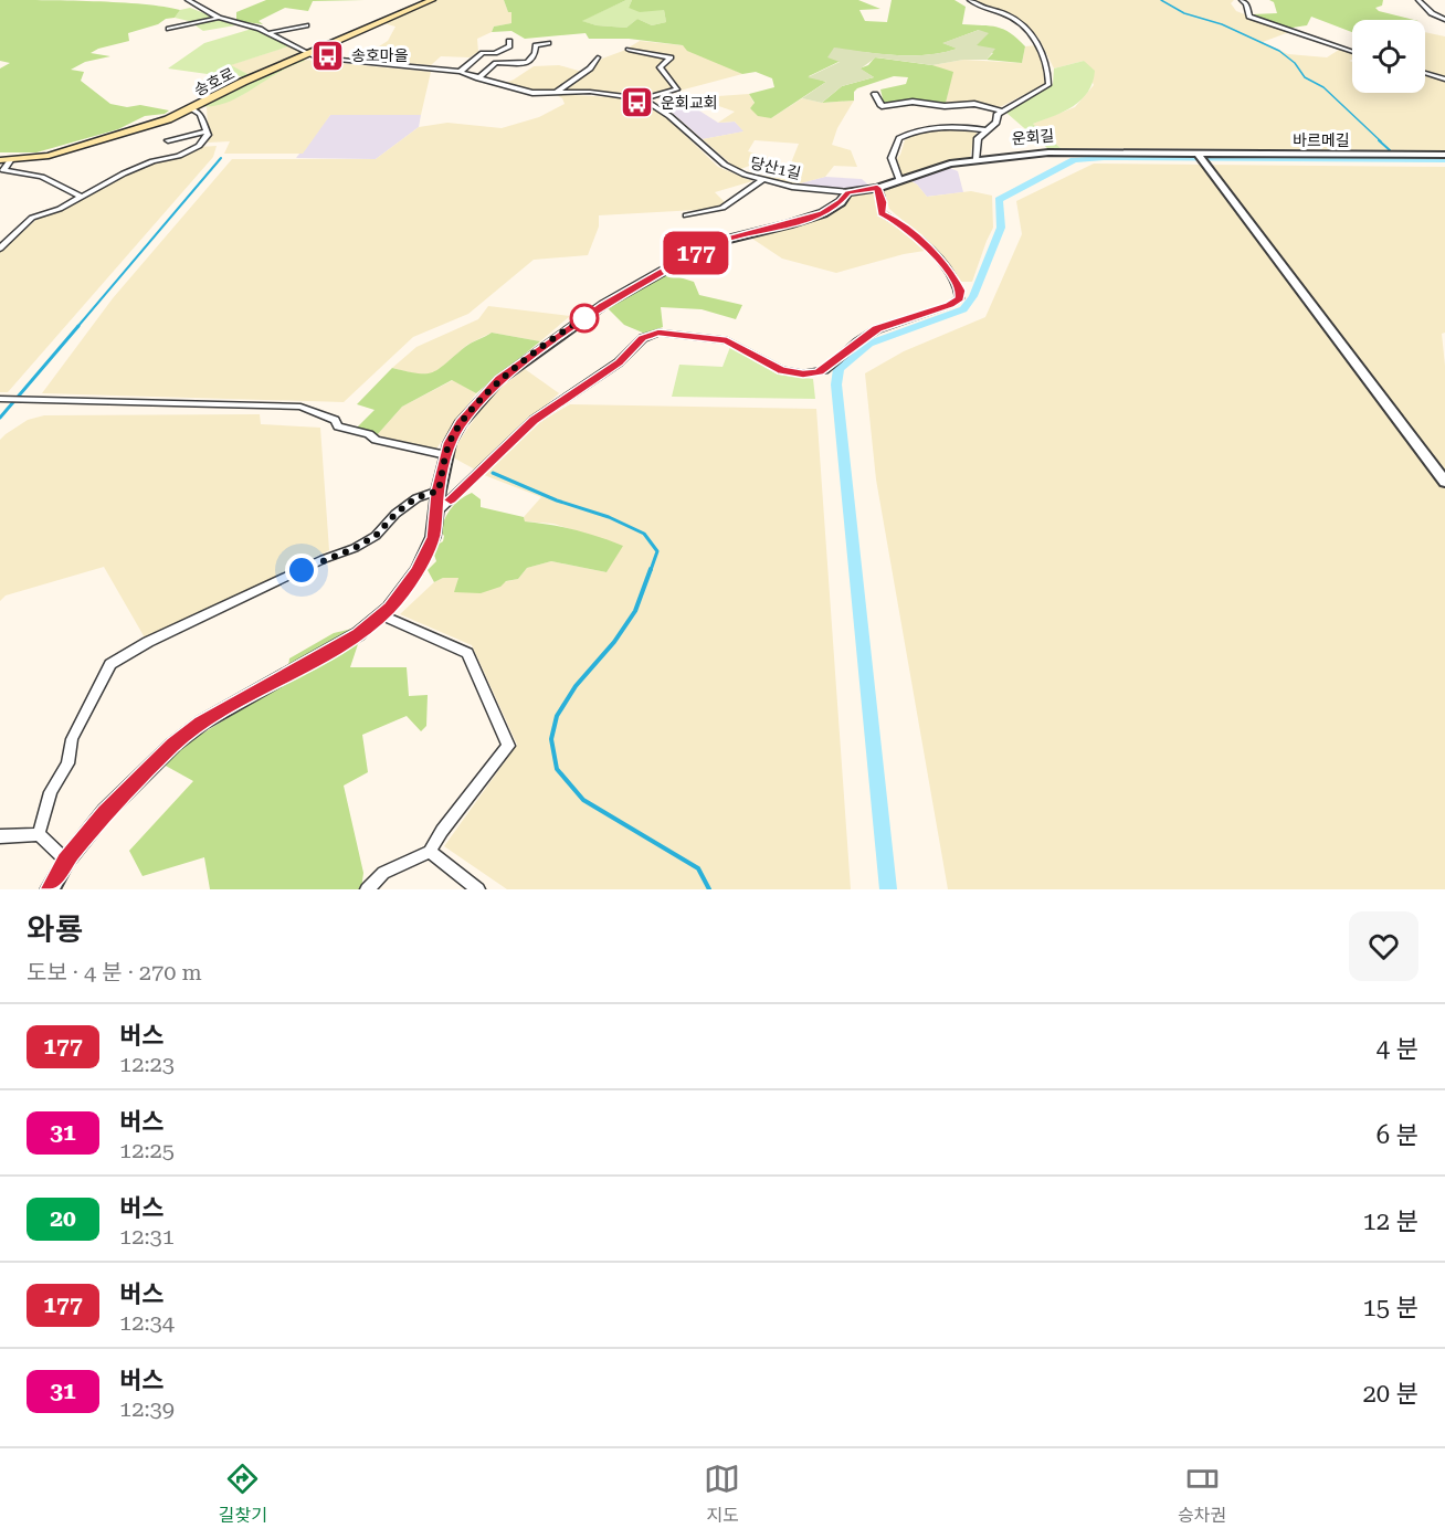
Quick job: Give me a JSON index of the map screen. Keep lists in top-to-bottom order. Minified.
{"streets":{"main road":["송호로"],"street":["운회길","바르메길","당산1길"]},"crossings":[["송호로","당산1길"],["운회길","바르메길"],["운회길","당산1길"]],"places":{"bus stop":["송호마을","운회교회"]},"lines":["bus line 177"],"page":{"on_map":"177","heading":["와룡","도보 · 4 분 · 270 m"],"list":[{"mark":"177","name":"버스","note":"12:23","value":"4 분"},{"mark":"31","name":"버스","note":"12:25","value":"6 분"},{"mark":"20","name":"버스","note":"12:31","value":"12 분"},{"mark":"177","name":"버스","note":"12:34","value":"15 분"},{"mark":"31","name":"버스","note":"12:39","value":"20 분"}],"tabs":["길찾기","지도","승차권"]}}
